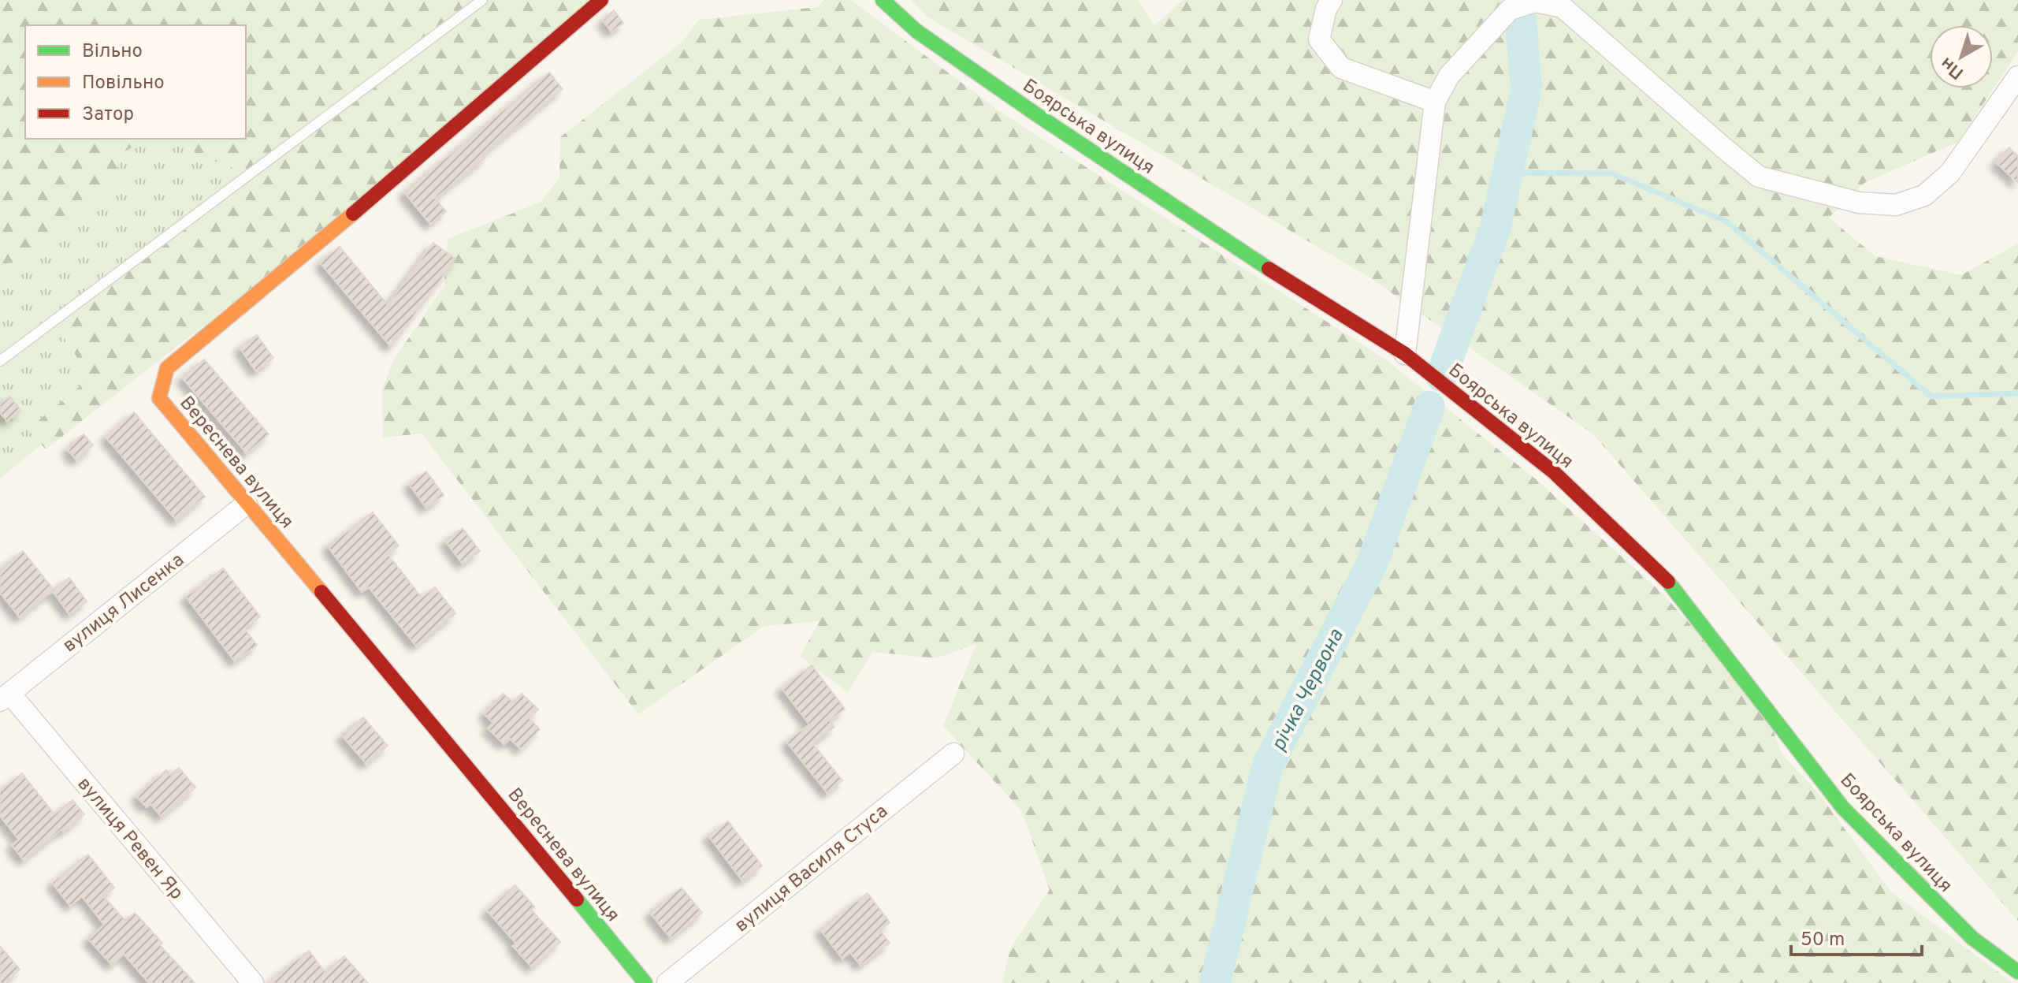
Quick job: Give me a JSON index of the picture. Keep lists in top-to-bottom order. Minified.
{"streets":{"street":["Боярська вулиця","Вереснева вулиця","вулиця Лисенка","вулиця Ревен Яр","вулиця Василя Стуса"]},"crossings":[["Вереснева вулиця","вулиця Лисенка"],["вулиця Лисенка","вулиця Ревен Яр"]],"water":["річка Червона"],"legend":["Вільно","Повільно","Затор"],"scale_bar":"50 m","north":"bottom left"}
